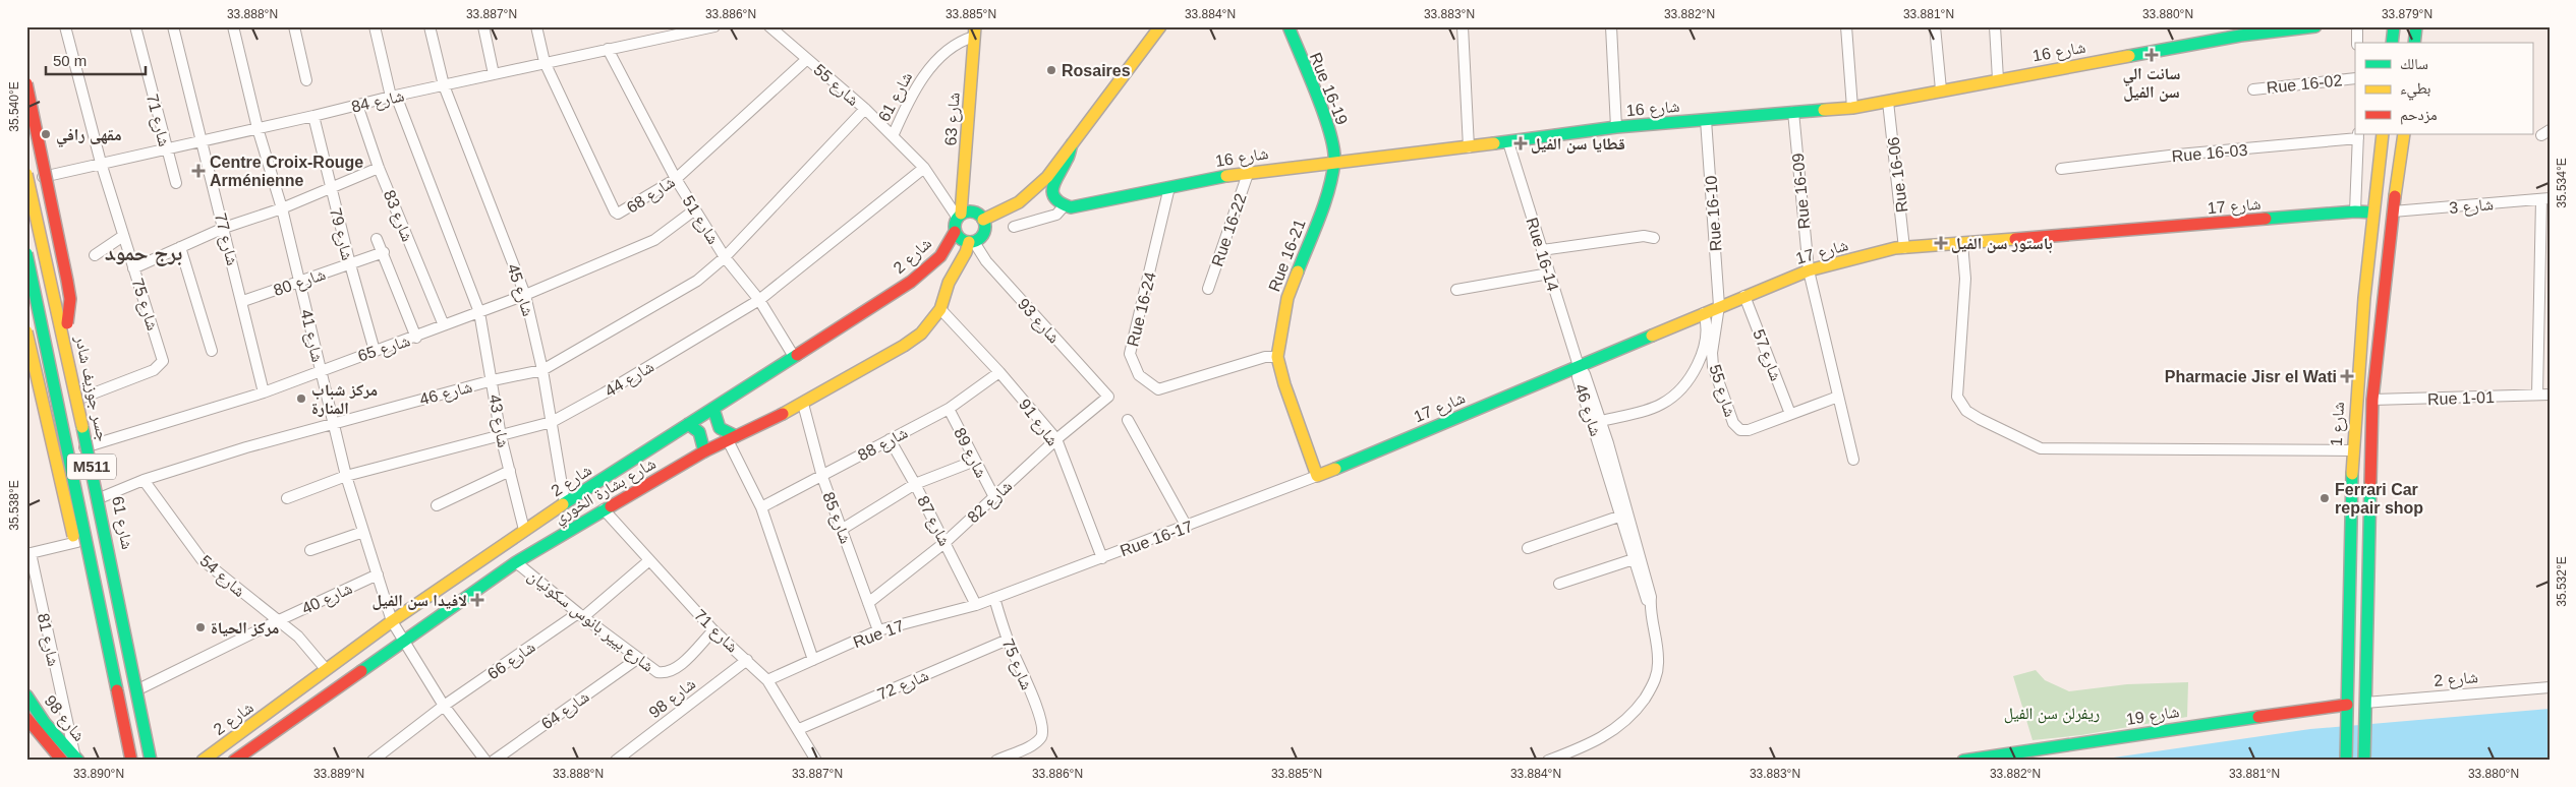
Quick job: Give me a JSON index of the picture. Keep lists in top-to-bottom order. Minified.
{"streets":{"main road":["شارع 16","Rue 16-19","شارع 61","شارع 63","شارع 17","شارع 2","Rue 16-21","جسر جوزيف شادر","شارع 1","M511","شارع بشارة الخوري","شارع 98","شارع 19"],"street":["Rue 16-02","شارع 55","شارع 84","شارع 71","Rue 16-03","Rue 16-06","Rue 16-09","شارع 68","شارع 3","Rue 16-10","شارع 83","شارع 51","Rue 16-22","شارع 79","شارع 77","Rue 16-14","شارع 80","شارع 45","شارع 75","Rue 16-24","شارع 93","شارع 41","شارع 65","شارع 57","شارع 44","شارع 46","Rue 1-01","شارع 43","شارع 91","شارع 88","شارع 89","شارع 82","شارع 85","شارع 87","Rue 16-17","شارع 54","شارع 40","شارع بيير بانوس سكونيان","Rue 17","شارع 81","شارع 66","شارع 72","شارع 64"]},"crossings":[["شارع 16","Rue 16-19"],["شارع 16","Rue 16-06"],["شارع 16","Rue 16-09"],["شارع 16","Rue 16-10"],["شارع 16","Rue 16-22"],["شارع 16","Rue 16-14"],["شارع 16","Rue 16-21"],["شارع 16","Rue 16-24"],["شارع 55","شارع 61"],["شارع 55","شارع 63"],["شارع 55","شارع 68"],["شارع 55","شارع 17"],["شارع 55","Rue 16-10"],["شارع 55","شارع 2"],["شارع 55","شارع 93"],["شارع 55","شارع 57"],["شارع 55","شارع 44"],["شارع 55","شارع 46"],["شارع 55","شارع بشارة الخوري"],["Rue 16-19","Rue 16-21"],["شارع 61","شارع 84"],["شارع 61","شارع 63"],["شارع 61","شارع 75"],["شارع 61","شارع 65"],["شارع 61","جسر جوزيف شادر"],["شارع 61","شارع 40"],["شارع 84","شارع 71"],["شارع 84","شارع 68"],["شارع 84","شارع 83"],["شارع 84","شارع 51"],["شارع 84","شارع 79"],["شارع 84","شارع 77"],["شارع 84","شارع 45"],["شارع 84","شارع 75"],["شارع 84","شارع 41"],["شارع 63","شارع 2"],["شارع 63","شارع 93"],["شارع 63","شارع بشارة الخوري"],["شارع 71","شارع بشارة الخوري"],["شارع 71","شارع بيير بانوس سكونيان"],["شارع 71","Rue 17"],["شارع 71","شارع 66"],["شارع 71","شارع 72"],["شارع 71","شارع 98"],["Rue 16-06","شارع 17"],["Rue 16-09","شارع 17"],["شارع 68","شارع 51"],["شارع 17","Rue 16-10"],["شارع 17","Rue 16-14"],["شارع 17","Rue 16-21"],["شارع 17","شارع 57"],["شارع 17","شارع 46"],["شارع 17","شارع 1"],["شارع 17","Rue 16-17"],["شارع 3","شارع 1"],["شارع 83","شارع 65"],["شارع 51","شارع 2"],["شارع 51","شارع 65"],["شارع 51","شارع 44"],["شارع 51","شارع 46"],["شارع 79","شارع 80"],["شارع 79","شارع 65"],["شارع 77","شارع 80"],["شارع 77","شارع 65"],["Rue 16-14","شارع 46"],["شارع 2","شارع 45"],["شارع 2","شارع 93"],["شارع 2","شارع 41"],["شارع 2","شارع 43"],["شارع 2","شارع 1"],["شارع 2","شارع بشارة الخوري"],["شارع 2","شارع 54"],["Rue 16-21","Rue 16-24"],["Rue 16-21","Rue 16-17"],["شارع 80","شارع 41"],["شارع 45","شارع 65"],["شارع 45","شارع 44"],["شارع 45","شارع 46"],["شارع 75","Rue 16-17"],["شارع 75","Rue 17"],["شارع 75","شارع 72"],["شارع 93","شارع بشارة الخوري"],["شارع 93","شارع 82"],["شارع 41","شارع 65"],["شارع 41","شارع 44"],["شارع 41","شارع 46"],["شارع 41","شارع بشارة الخوري"],["شارع 41","شارع 40"],["شارع 41","شارع 66"],["شارع 65","شارع 43"],["شارع 44","شارع 43"],["شارع 46","شارع 43"],["شارع 46","شارع 54"],["Rue 1-01","شارع 1"],["شارع 91","شارع 88"],["شارع 91","شارع بشارة الخوري"],["شارع 91","شارع 82"],["شارع 91","Rue 16-17"],["شارع 1","شارع 19"],["شارع 88","شارع 89"],["شارع 88","شارع 85"],["شارع 88","شارع 87"],["شارع 89","شارع 82"],["شارع بشارة الخوري","شارع 85"],["شارع بشارة الخوري","شارع بيير بانوس سكونيان"],["شارع 82","شارع 85"],["شارع 82","شارع 87"],["شارع 85","Rue 17"],["شارع 87","Rue 17"],["Rue 16-17","Rue 17"],["شارع 54","شارع 40"],["شارع بيير بانوس سكونيان","شارع 66"],["شارع بيير بانوس سكونيان","شارع 64"],["شارع 81","شارع 98"]],"districts":["برج حموﺪ"],"parks":["ريفرلن سن الفيل"],"places":{"health":["سانت الي سن الفيل","قطايا سن الفيل","Centre Croix-Rouge Arménienne","باستور سن الفيل","Pharmacie Jisr el Wati","لافيدا سن الفيل"],"other":["Rosaires","مقهى رافي","مركز شباب المنارة","Ferrari Car repair shop","مركز الحياة"]},"legend":["سالك","بطيء","مزدحم"],"scale_bar":"50 m","coordinates":["33.888°N","33.887°N","33.886°N","33.885°N","33.884°N","33.883°N","33.882°N","33.881°N","33.880°N","33.879°N","35.540°E","35.534°E","35.538°E","35.532°E","33.890°N","33.889°N"]}
